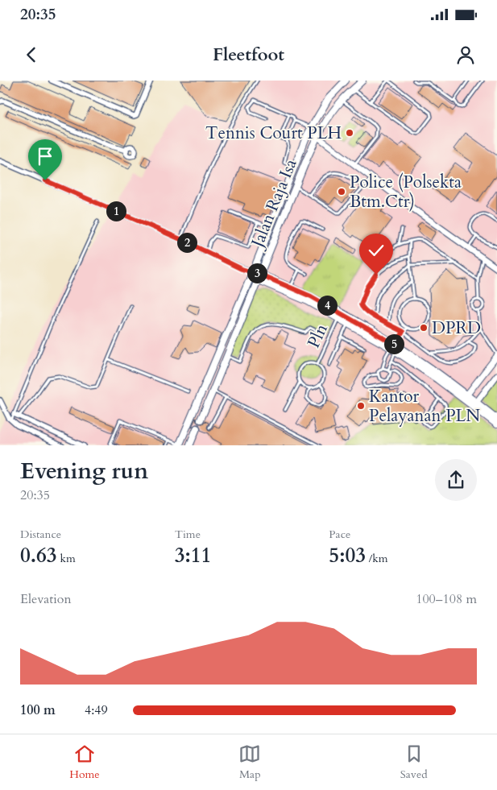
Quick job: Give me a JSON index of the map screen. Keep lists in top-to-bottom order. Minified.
{"streets":{"main road":["Jalan Raja Isa"],"lane":["Pln"]},"places":["Tennis Court PLH","Police (Polsekta Btm.Ctr)","DPRD","Kantor Pelayanan PLN"],"page":{"status":"20:35","header":"Fleetfoot","pins":["1","2","3","4","5"],"heading":["Evening run","20:35"],"stats":[["Distance","0.63 km"],["Time","3:11"],["Pace","5:03 /km"]],"chart":["Elevation","100–108 m"],"list":[{"name":"100 m","note":"4:49"}],"tabs":["Home","Map","Saved"]}}
